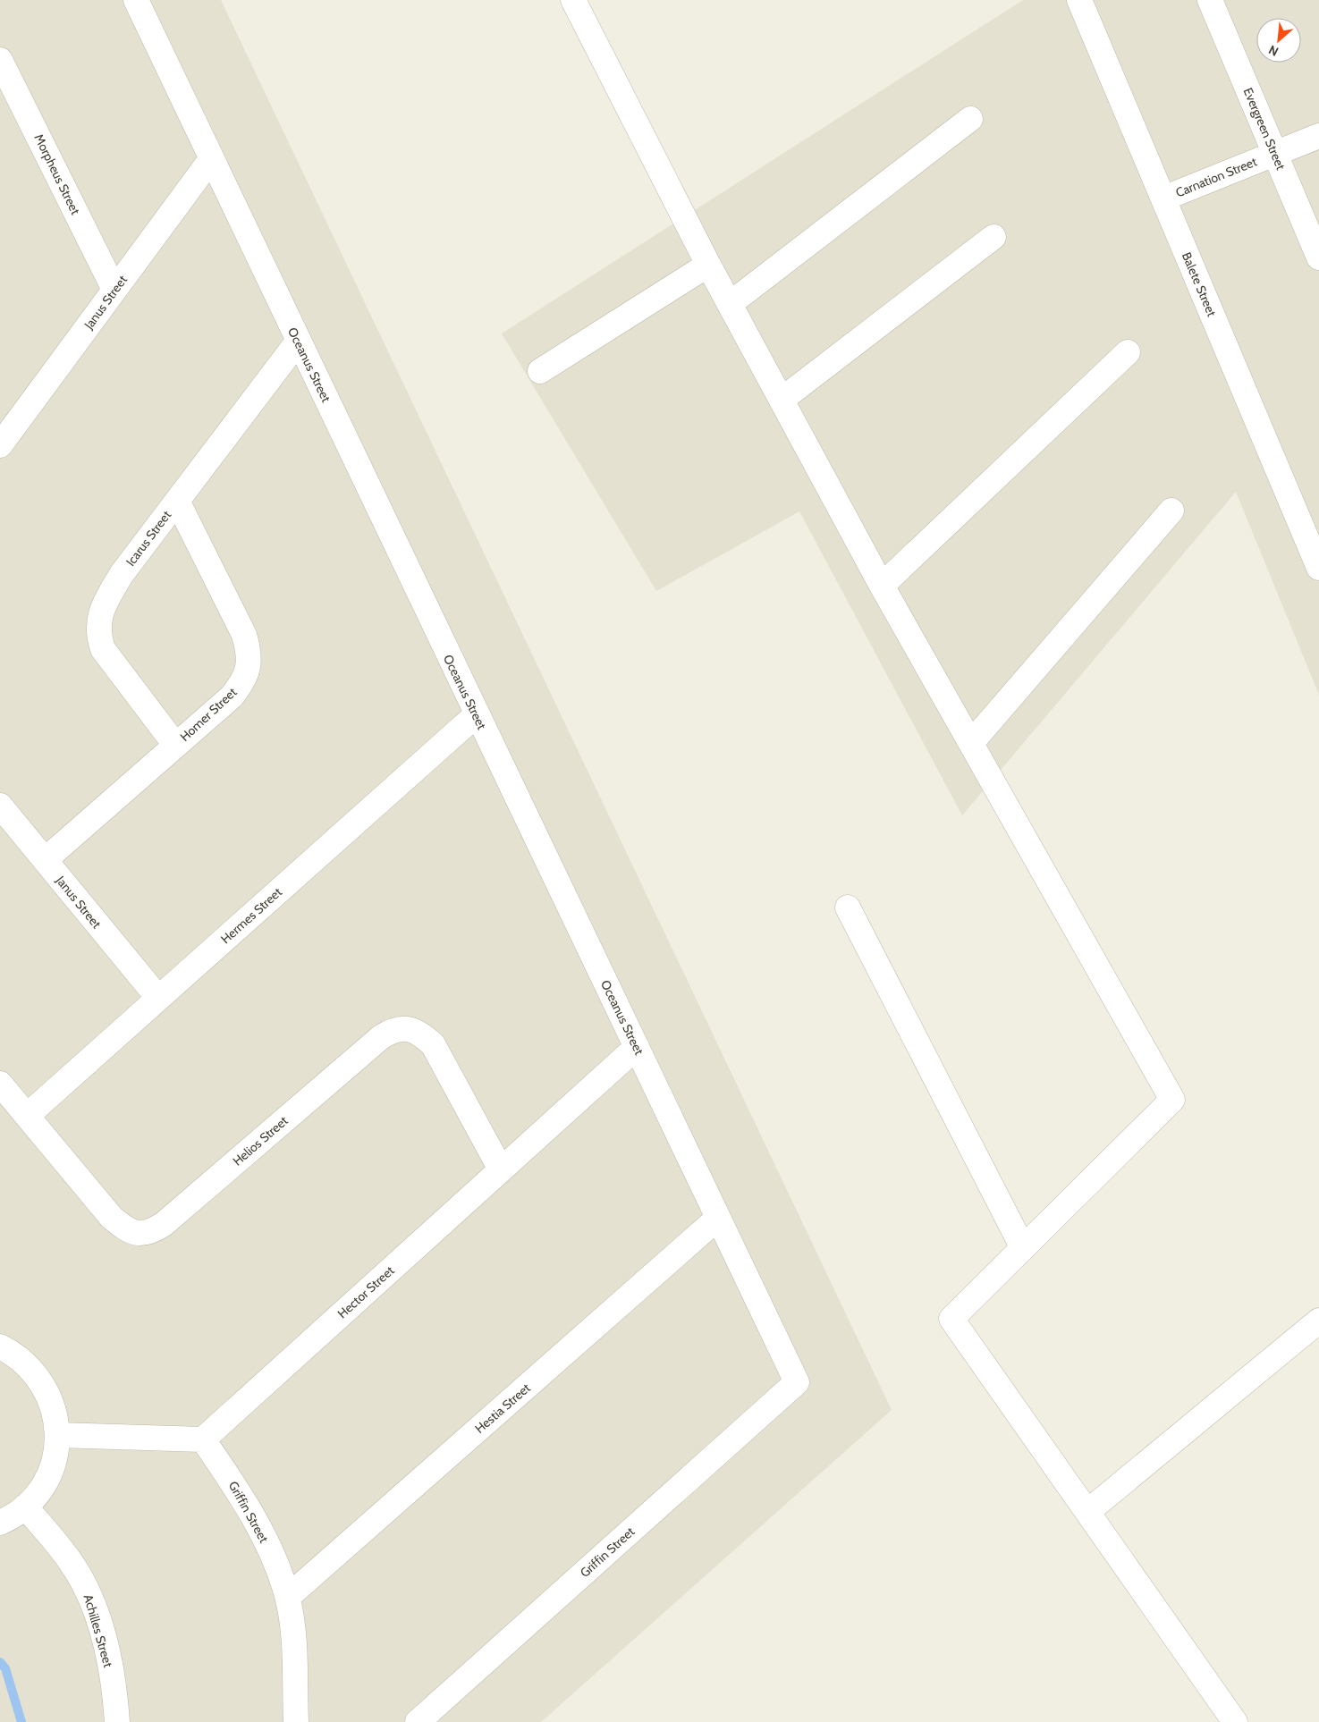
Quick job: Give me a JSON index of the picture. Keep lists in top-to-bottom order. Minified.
{"streets":{"street":["Evergreen Street","Morpheus Street","Carnation Street","Balete Street","Janus Street","Oceanus Street","Icarus Street","Homer Street","Hermes Street","Helios Street","Hector Street","Hestia Street","Griffin Street","Achilles Street"]},"crossings":[["Evergreen Street","Carnation Street"],["Morpheus Street","Janus Street"],["Carnation Street","Balete Street"],["Janus Street","Oceanus Street"],["Janus Street","Homer Street"],["Janus Street","Hermes Street"],["Oceanus Street","Icarus Street"],["Oceanus Street","Hermes Street"],["Oceanus Street","Hector Street"],["Oceanus Street","Hestia Street"],["Oceanus Street","Griffin Street"],["Icarus Street","Homer Street"],["Hermes Street","Helios Street"],["Helios Street","Hector Street"],["Hector Street","Griffin Street"],["Hestia Street","Griffin Street"]],"north":"bottom left"}
